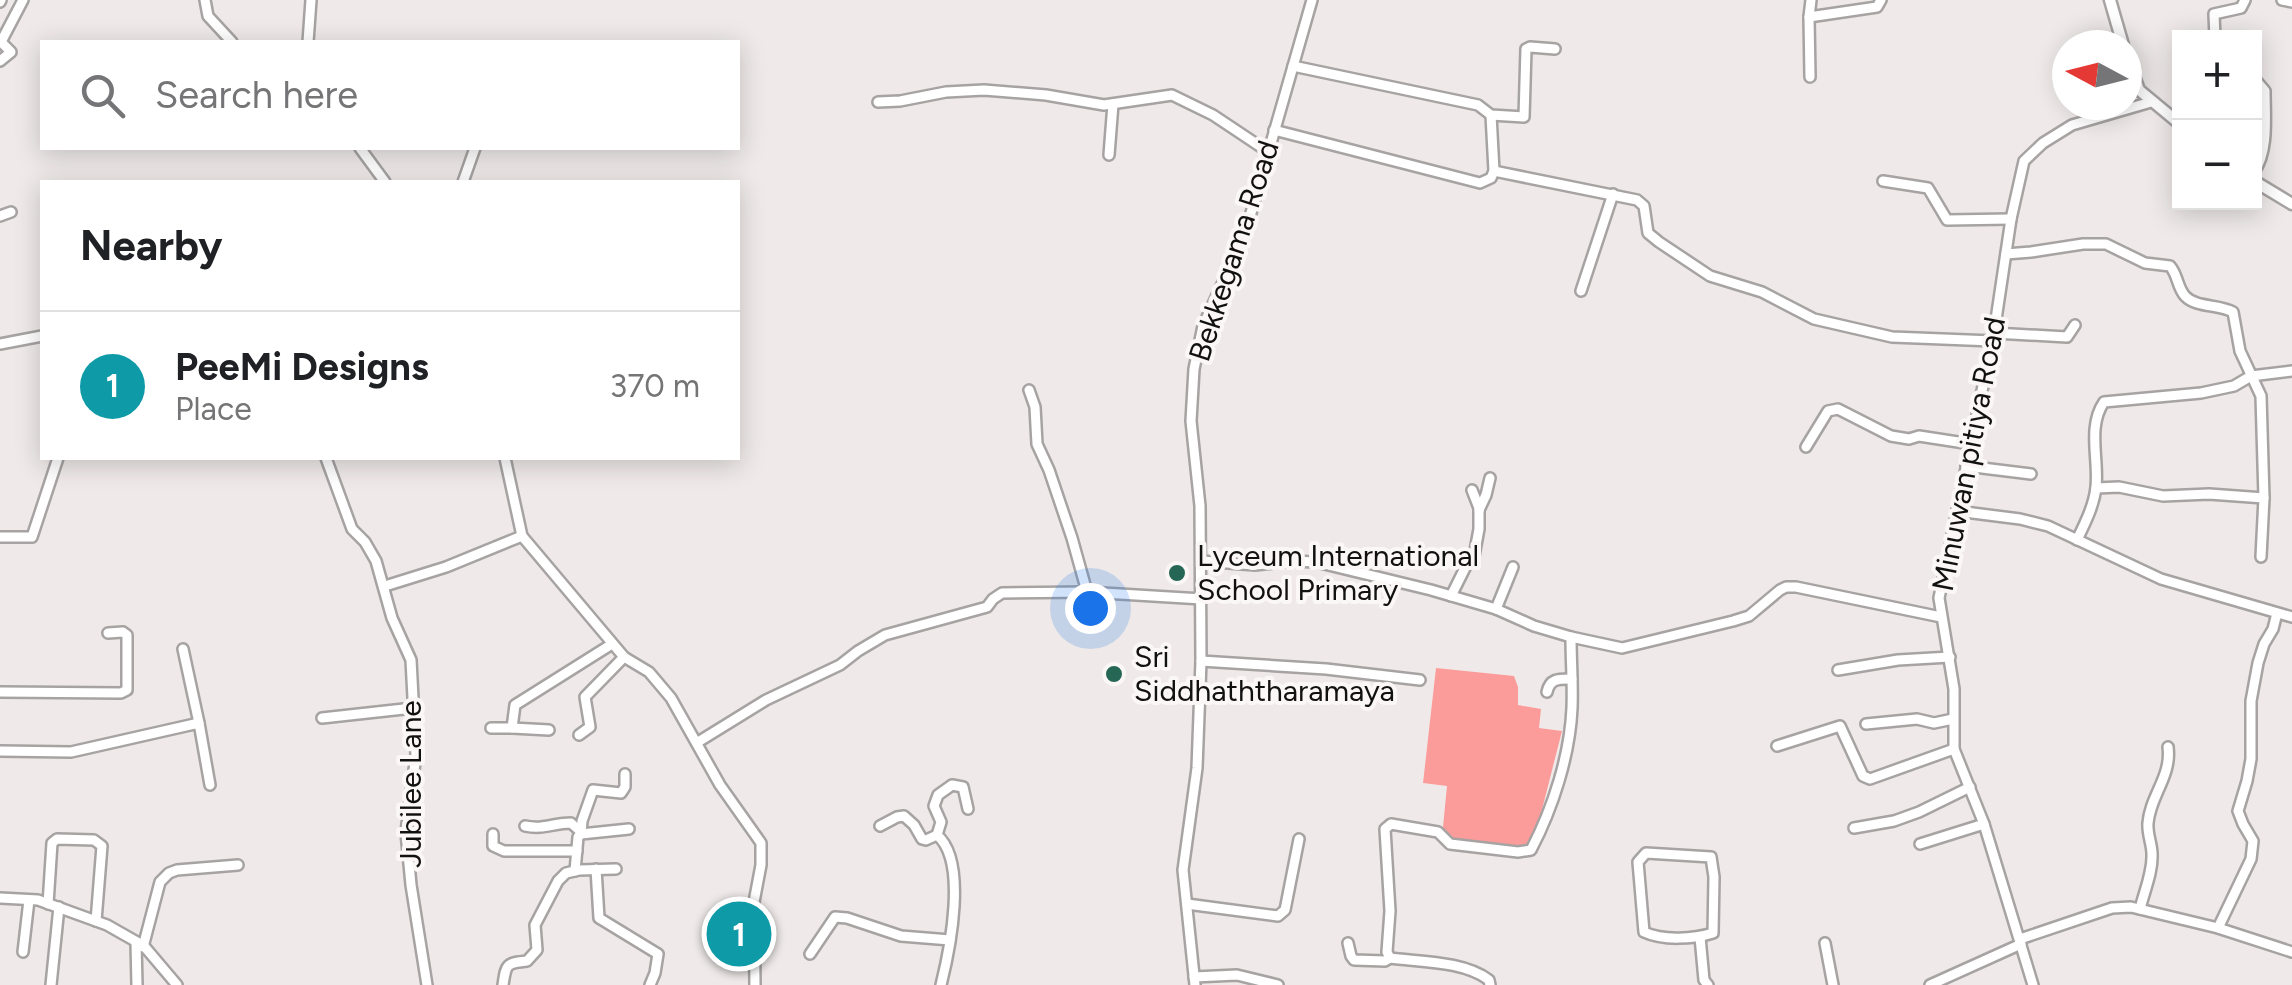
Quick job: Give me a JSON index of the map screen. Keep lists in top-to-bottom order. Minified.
{"streets":{"street":["Bekkegama Road","Minuwan pitiya Road","Jubilee Lane"]},"places":["Lyceum International School Primary","Sri Siddhaththaramaya"],"north":"left","page":{"map_buttons":["+","−"],"search":"Search here","heading":"Nearby","list":[{"mark":"1","name":"PeeMi Designs","note":"Place","value":"370 m"}],"pins":"1"}}
